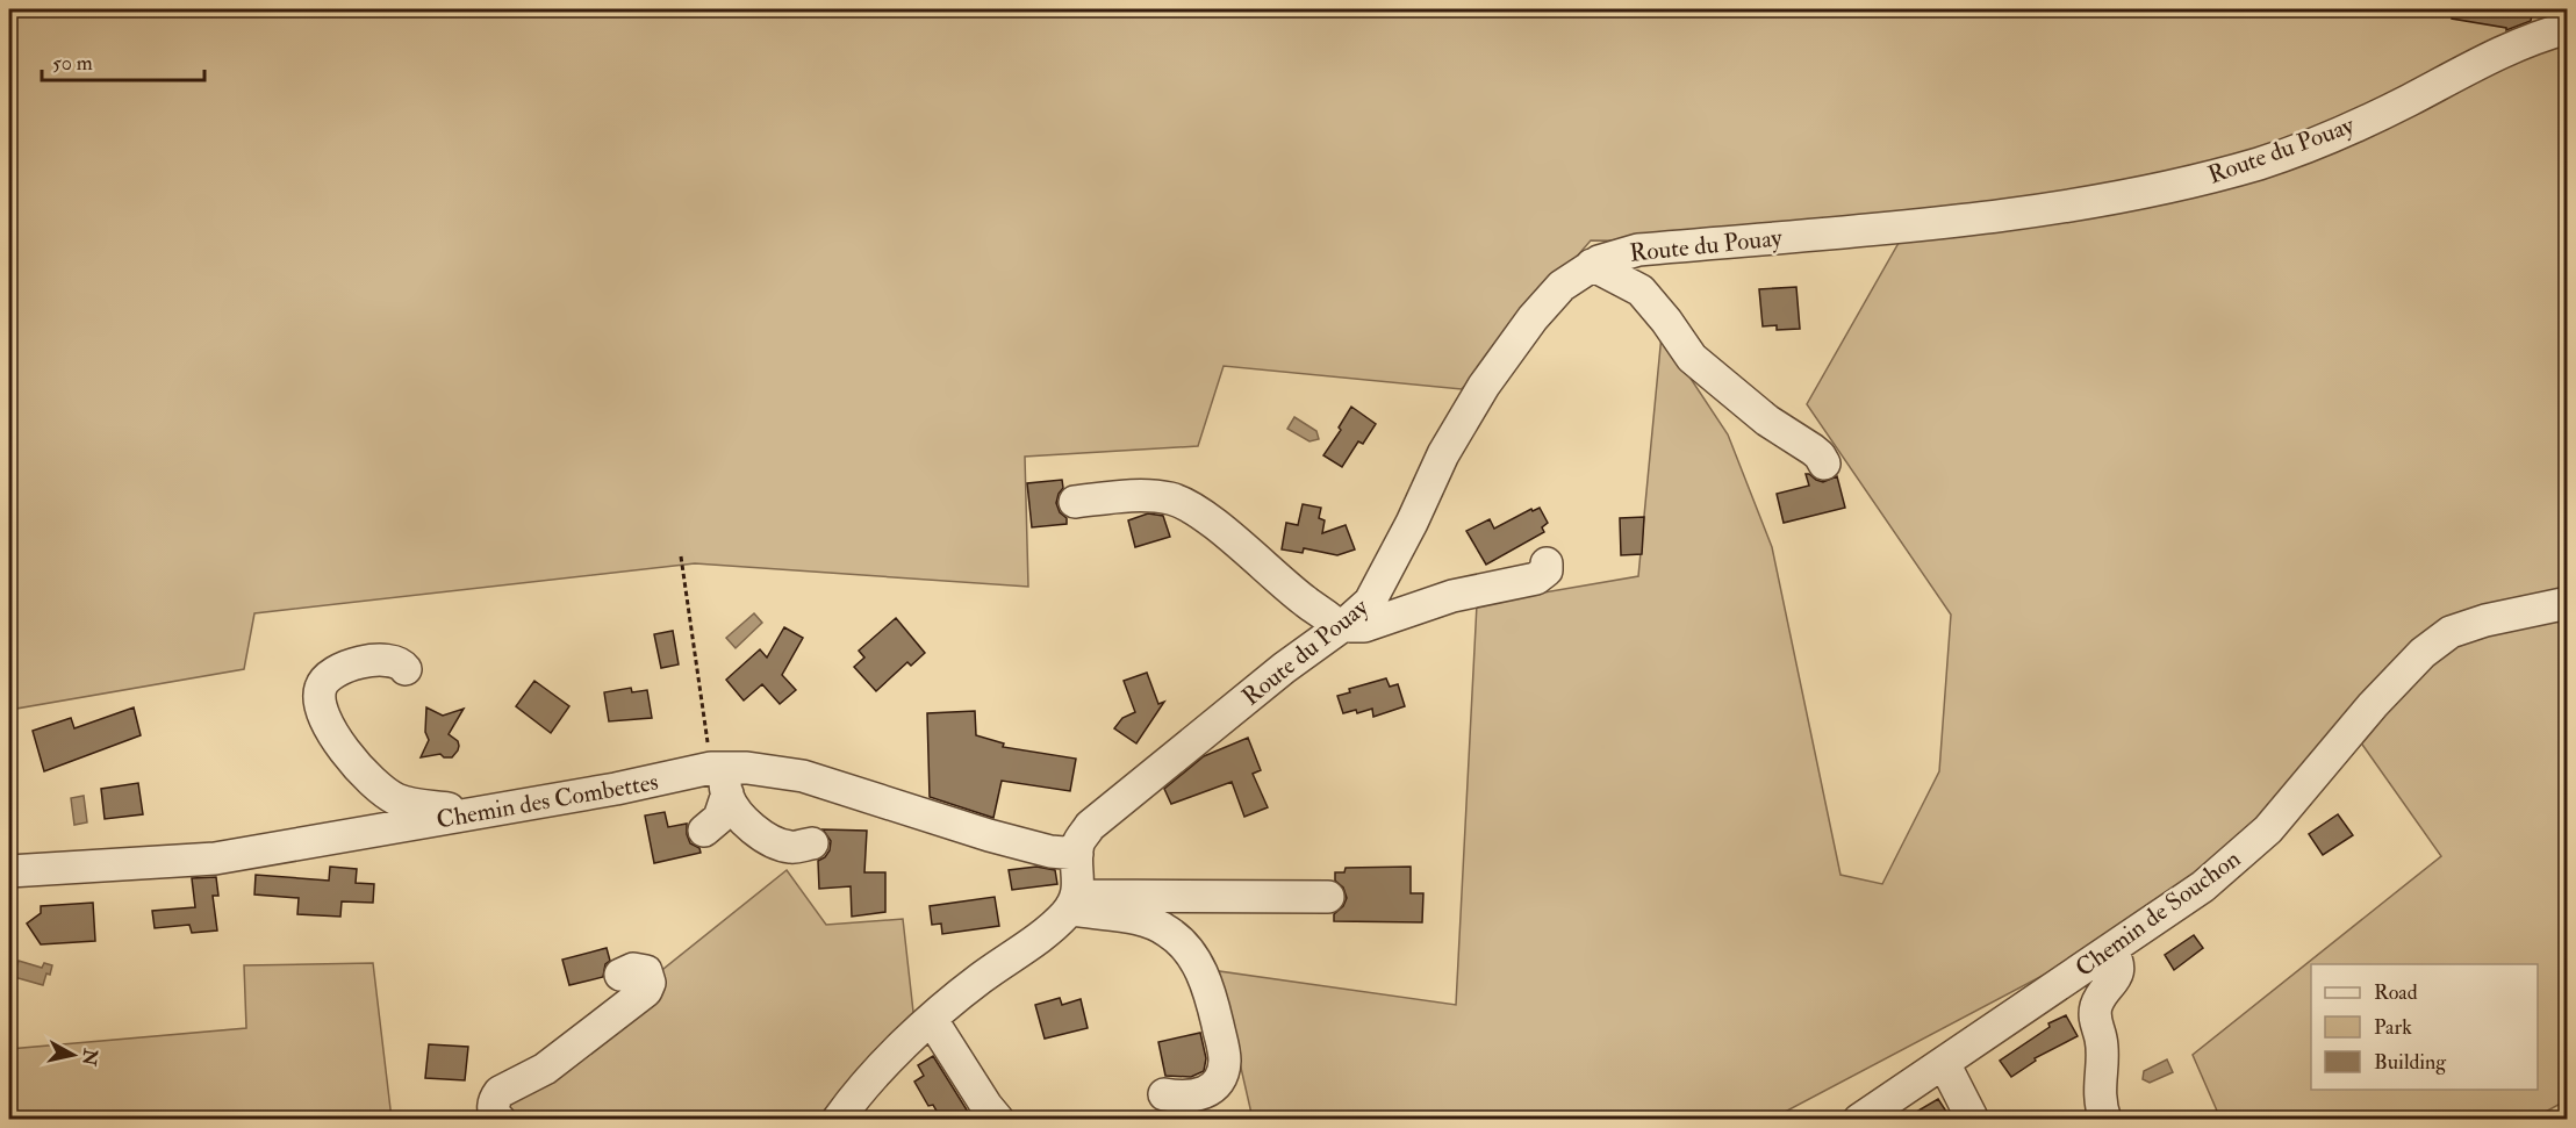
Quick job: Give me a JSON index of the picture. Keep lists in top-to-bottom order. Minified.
{"streets":{"street":["Route du Pouay","Chemin des Combettes","Chemin de Souchon"]},"crossings":[["Route du Pouay","Chemin des Combettes"]],"legend":["Road","Park","Building"],"scale_bar":"50 m","north":"right"}
